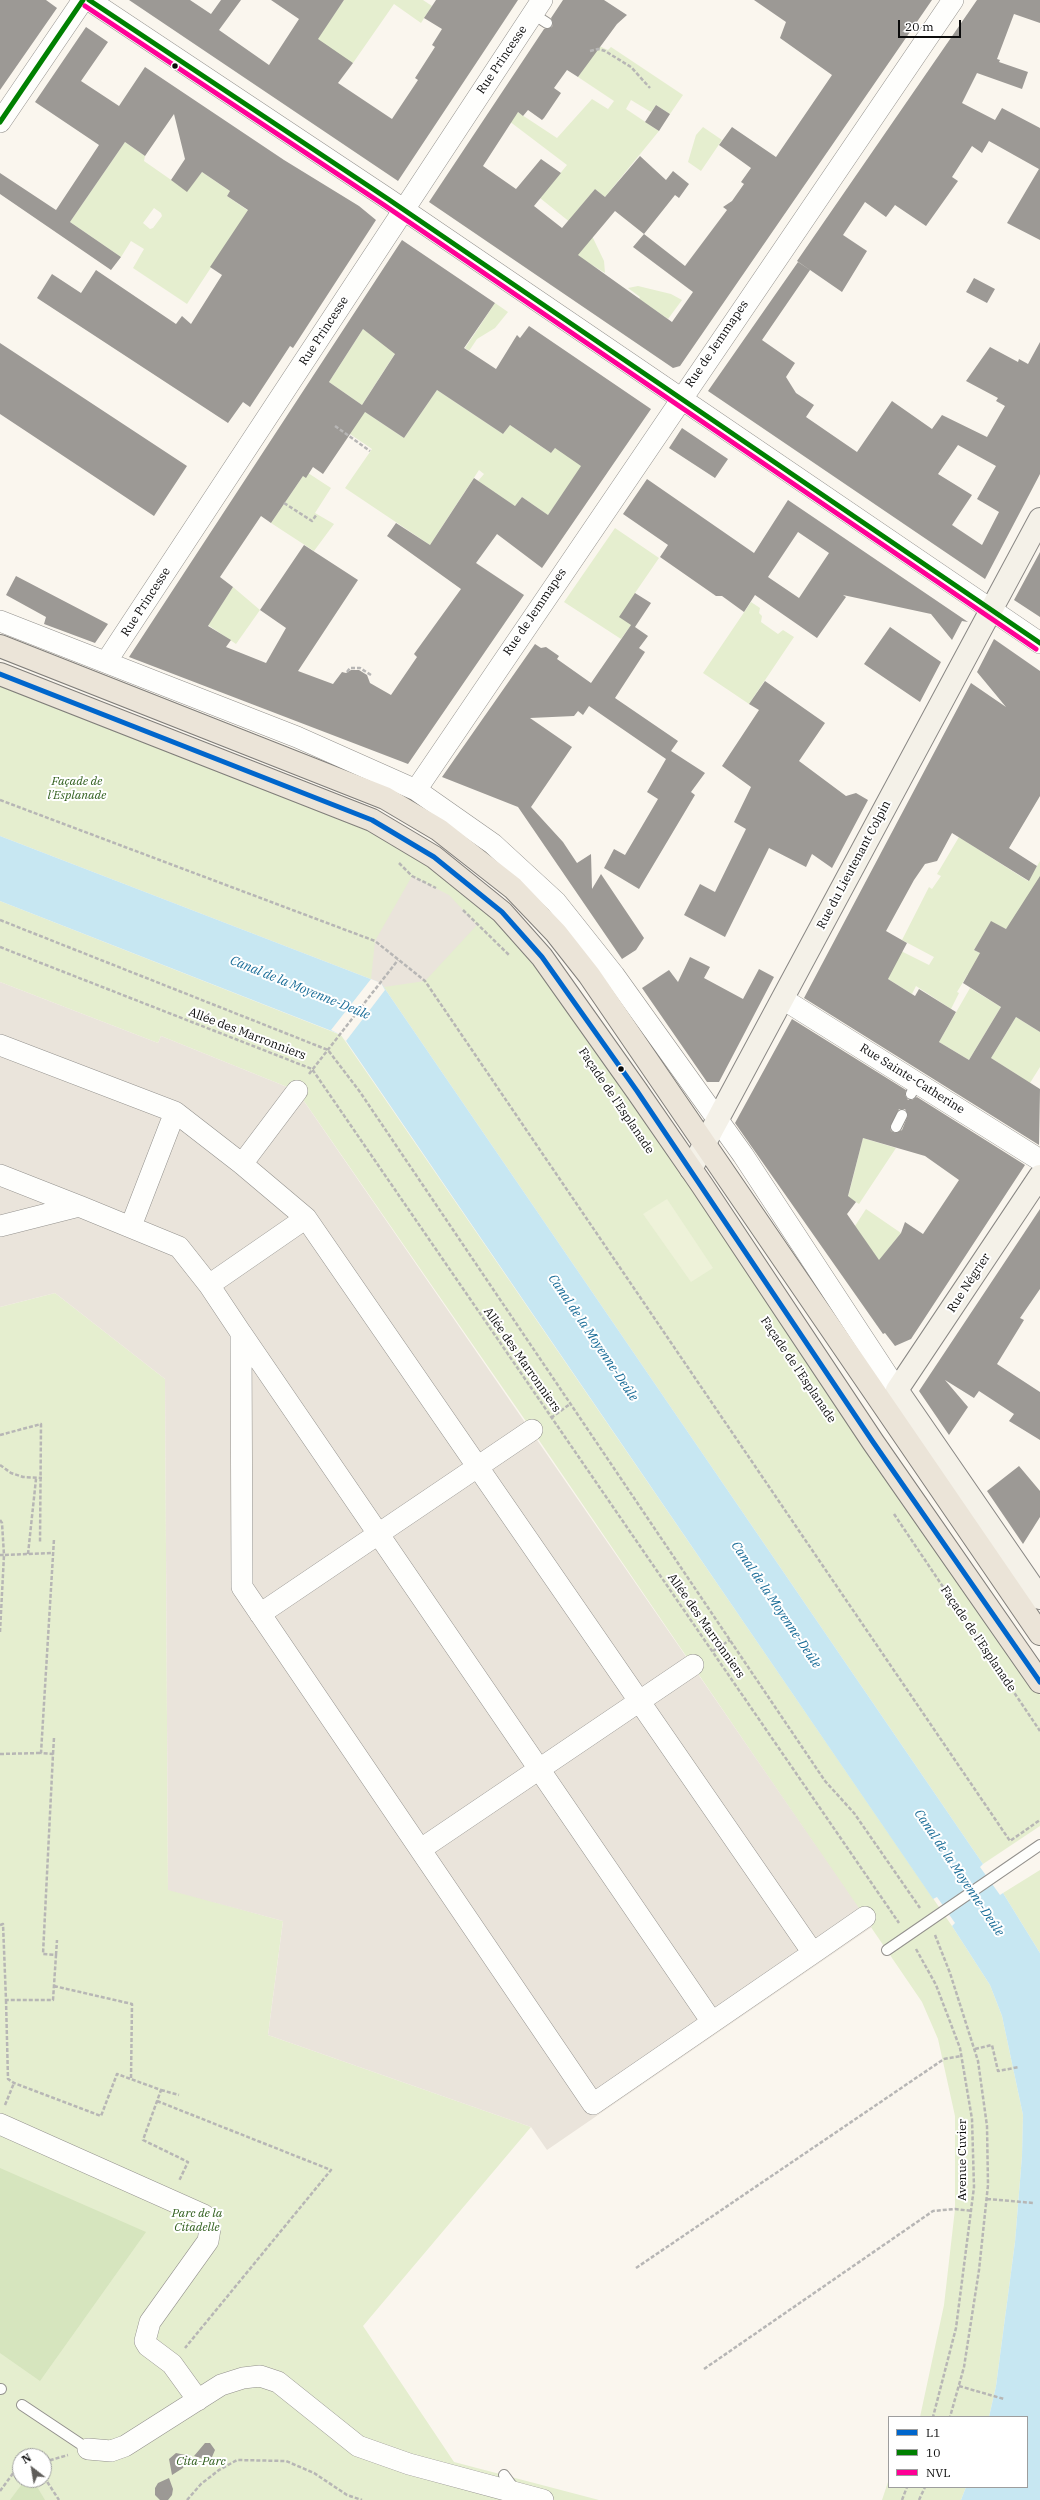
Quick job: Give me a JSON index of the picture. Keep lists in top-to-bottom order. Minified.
{"streets":{"main road":["Façade de l'Esplanade"],"street":["Rue Princesse","Rue de Jemmapes","Rue du Lieutenant Colpin","Rue Sainte-Catherine","Rue Négrier"],"path":["Allée des Marronniers","Avenue Cuvier"]},"crossings":[["Rue du Lieutenant Colpin","Rue Sainte-Catherine"],["Rue du Lieutenant Colpin","Façade de l'Esplanade"],["Allée des Marronniers","Avenue Cuvier"]],"water":["Canal de la Moyenne-Deûle"],"parks":["Façade de l'Esplanade","Parc de la Citadelle","Cita-Parc"],"lines":["transit line 10","transit line NVL","transit line L1"],"legend":["L1","10","NVL"],"scale_bar":"20 m","north":"top left"}
